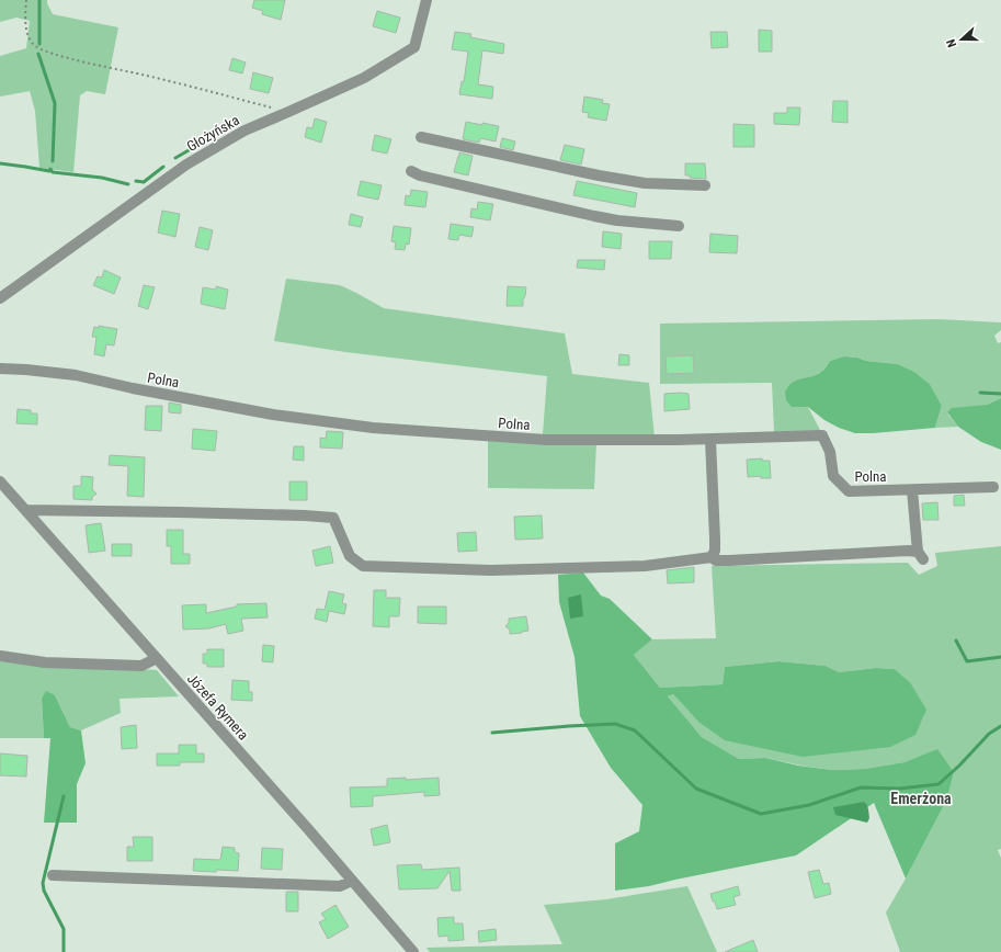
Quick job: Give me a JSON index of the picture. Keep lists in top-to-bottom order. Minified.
{"streets":{"street":["Głożyńska","Polna","Józefa Rymera"]},"districts":["Emerżona"],"north":"left"}
